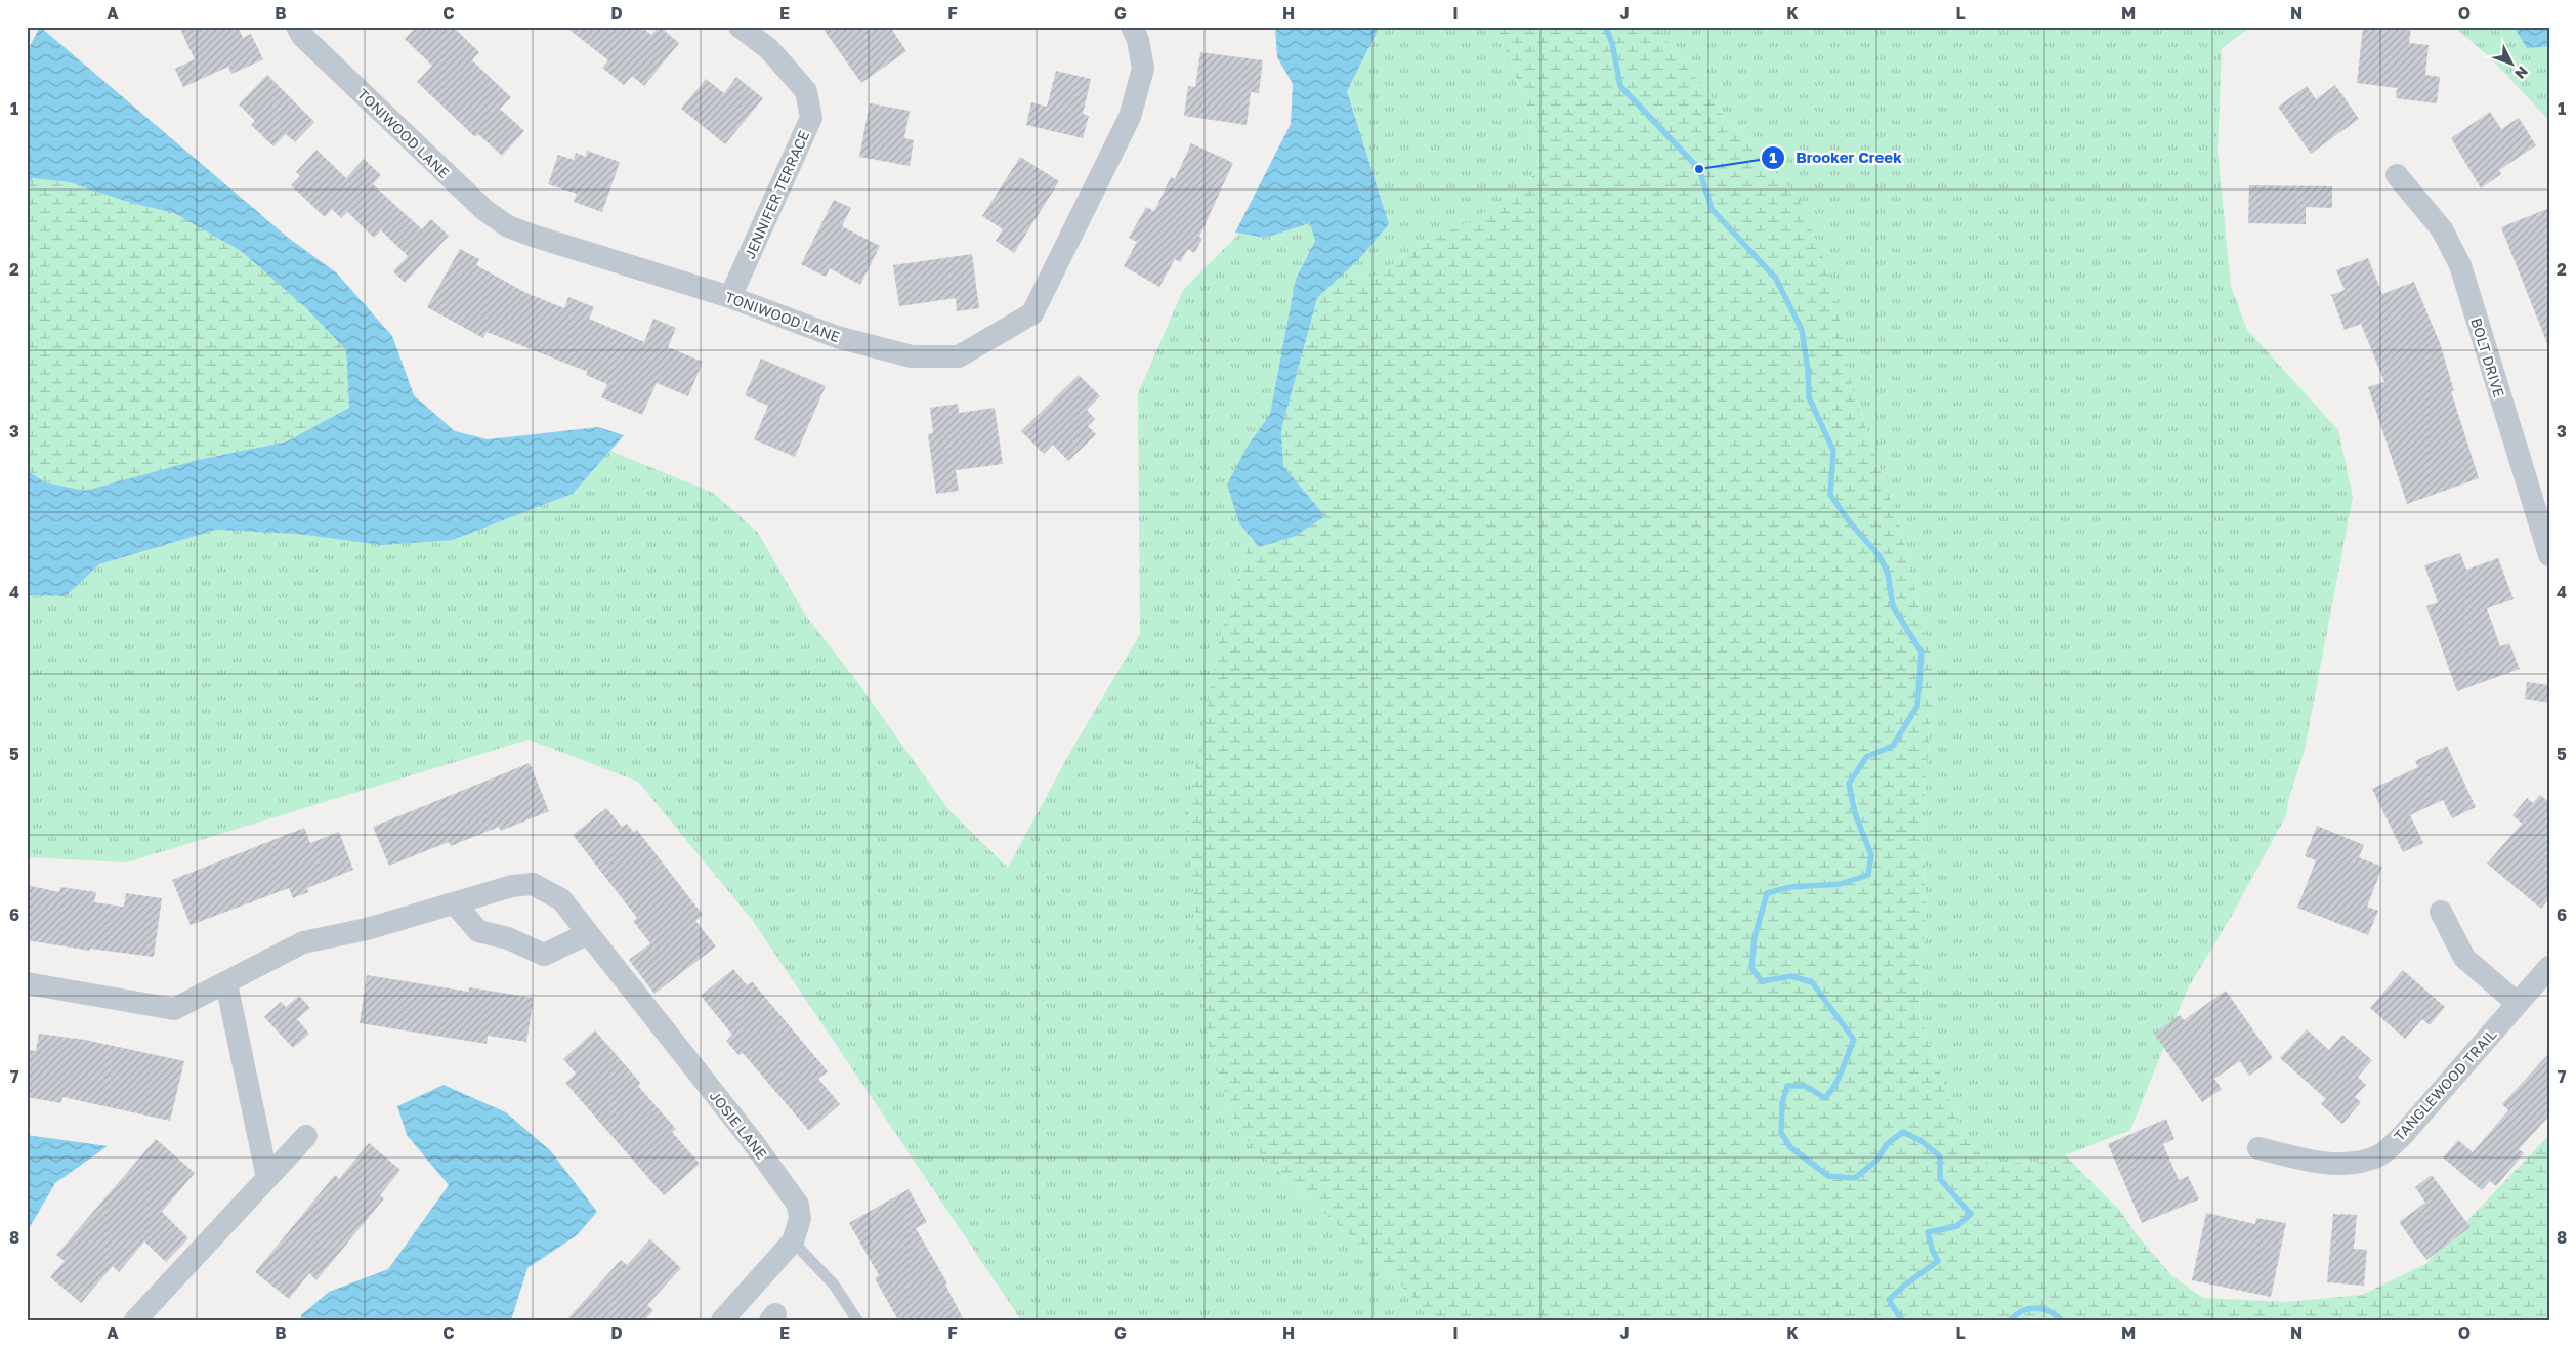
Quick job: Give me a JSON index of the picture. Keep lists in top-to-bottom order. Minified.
{"streets":{"street":["TONIWOOD LANE","JENNIFER TERRACE","BOLT DRIVE","TANGLEWOOD TRAIL","JOSIE LANE"]},"crossings":[["TONIWOOD LANE","JENNIFER TERRACE"]],"places":["Brooker Creek"],"north":"bottom right","grid":{"columns":["A","B","C","D","E","F","G","H","I","J","K","L","M","N","O"],"rows":["1","2","3","4","5","6","7","8"]}}
